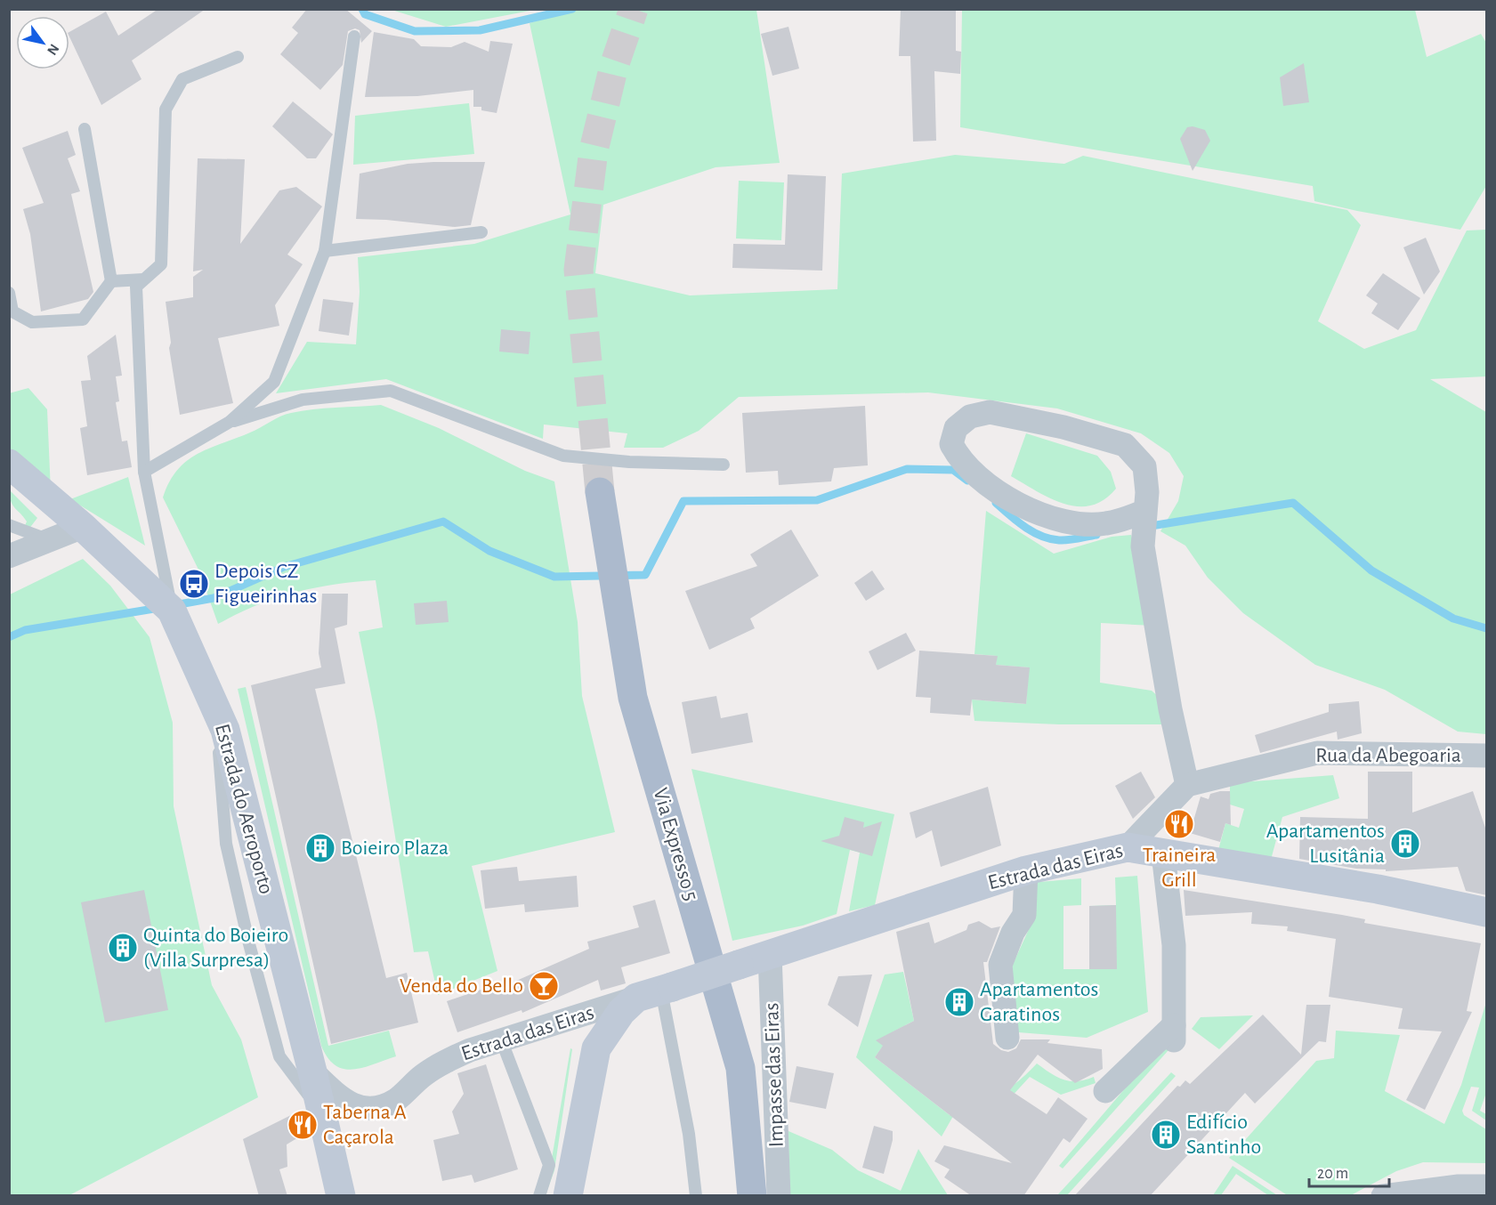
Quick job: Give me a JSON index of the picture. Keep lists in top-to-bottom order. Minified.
{"streets":{"main road":["Via Expresso 5"],"street":["Rua da Abegoaria","Estrada do Aeroporto","Estrada das Eiras","Impasse das Eiras"]},"crossings":[["Estrada do Aeroporto","Estrada das Eiras"],["Estrada das Eiras","Impasse das Eiras"]],"places":{"bus stop":["Depois CZ Figueirinhas"],"restaurant":["Traineira Grill","Taberna A Caçarola"],"building":["Apartamentos Lusitânia","Boieiro Plaza","Quinta do Boieiro (Villa Surpresa)","Apartamentos Garatinos","Edifício Santinho"],"bar":["Venda do Bello"]},"scale_bar":"20 m","north":"bottom right"}
